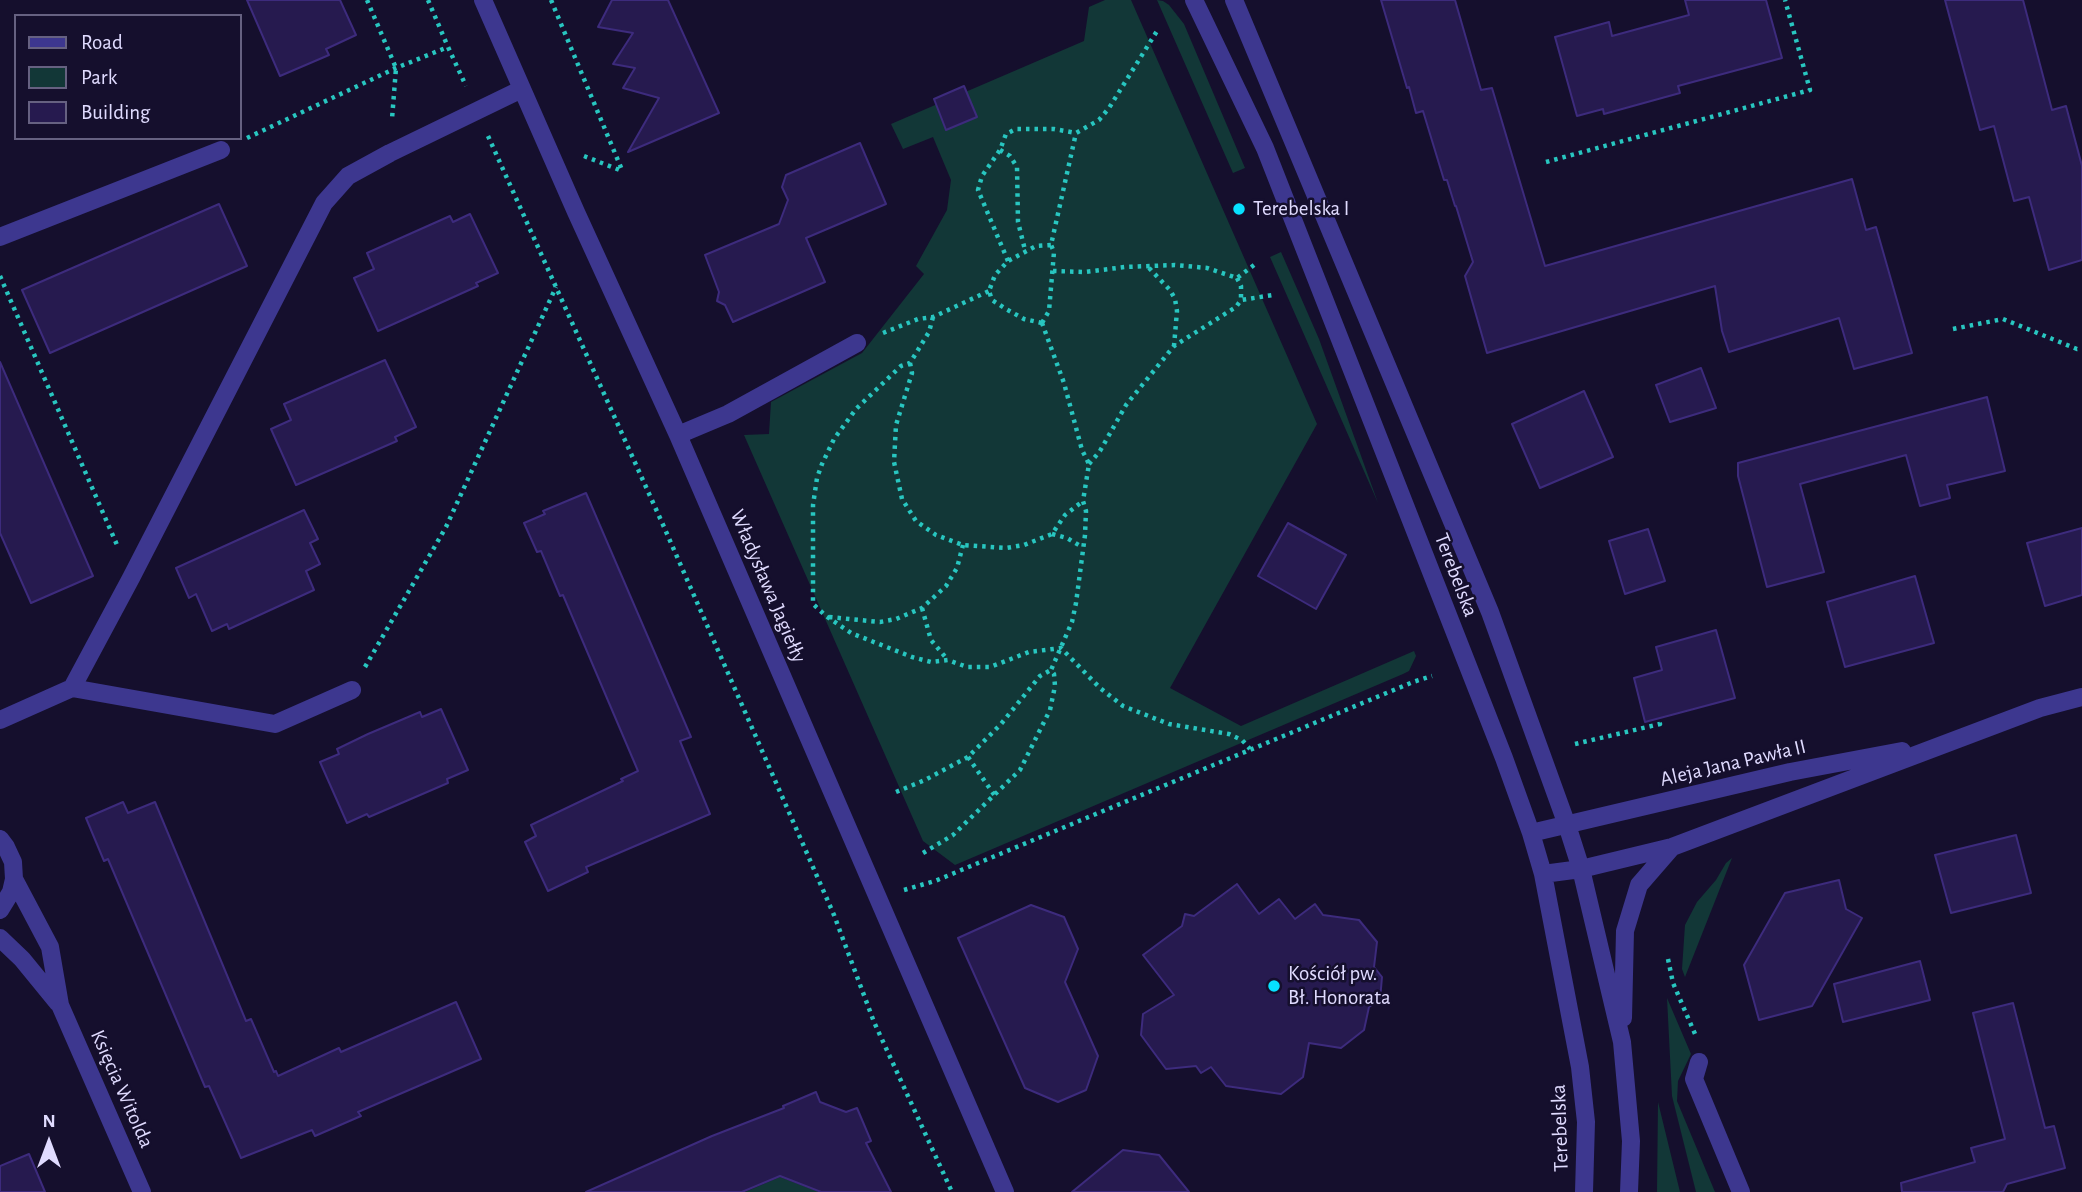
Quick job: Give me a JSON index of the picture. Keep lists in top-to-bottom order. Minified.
{"streets":{"street":["Terebelska","Władysława Jagiełły","Aleja Jana Pawła II","Księcia Witolda"]},"crossings":[["Terebelska","Aleja Jana Pawła II"]],"places":["Terebelska I","Kościół pw. Bł. Honorata"],"legend":["Road","Park","Building"],"north":"top"}
